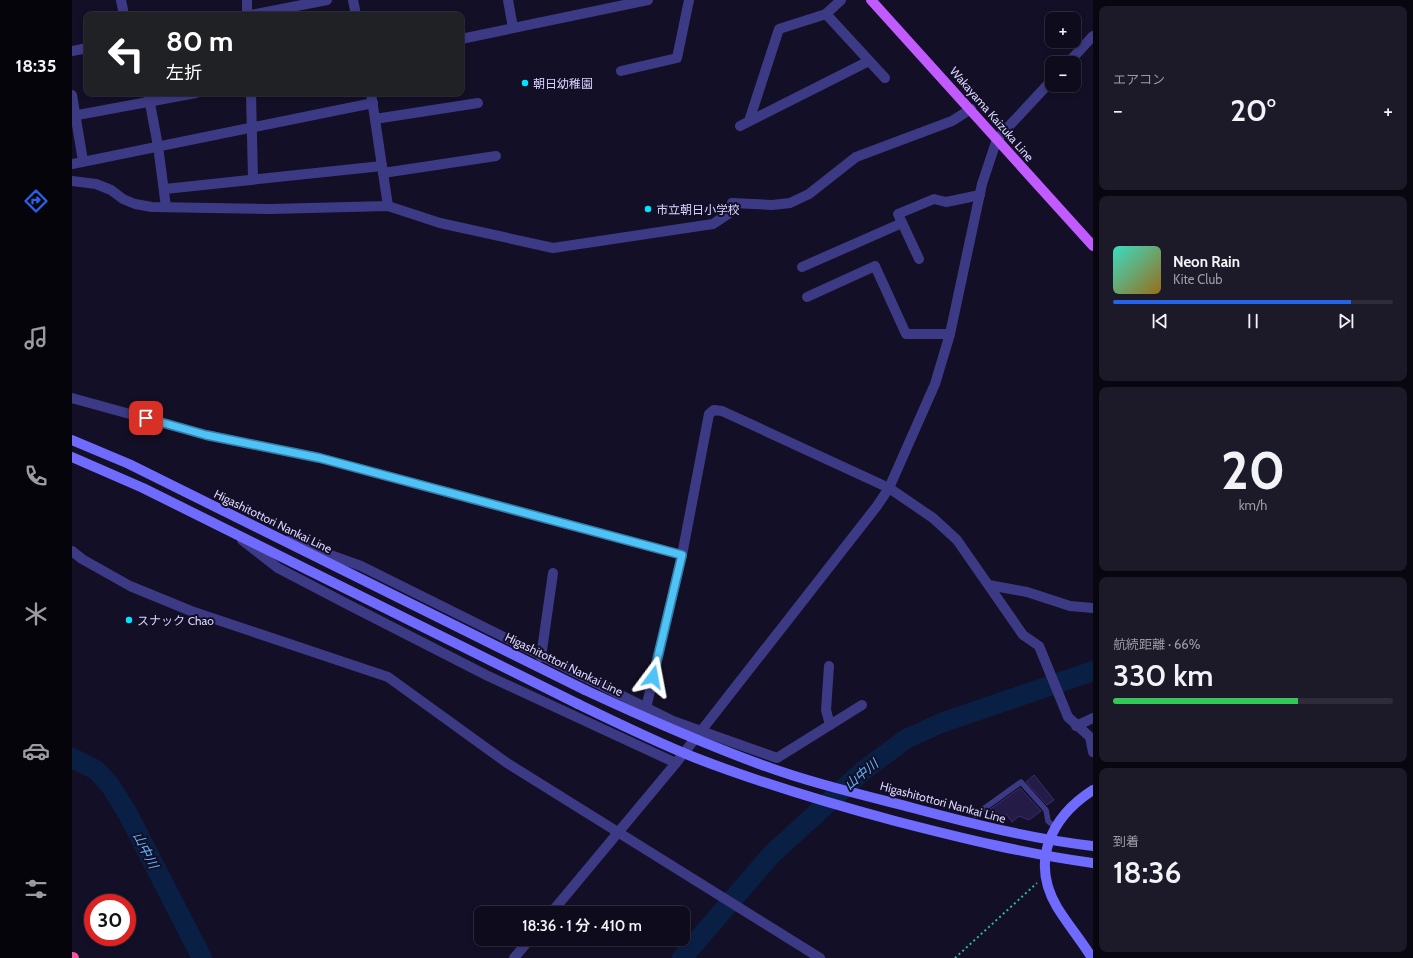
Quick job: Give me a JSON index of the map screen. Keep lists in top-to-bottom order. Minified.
{"streets":{"main road":["Wakayama Kaizuka Line","Higashitottori Nankai Line"]},"water":["山中川"],"places":["朝日幼稚園","市立朝日小学校","スナック Chao"],"page":{"tabs":"18:35","tile":["エアコン",["20","km/h"],["航続距離 · 66%","330 km"],["到着","18:36"]],"map_buttons":["+","−"],"turn":["80 m","左折"],"heat":["−","20°","+"],"song":["Neon Rain","Kite Club"],"limit":"30","trip":"18:36 · 1 分 · 410 m"}}
